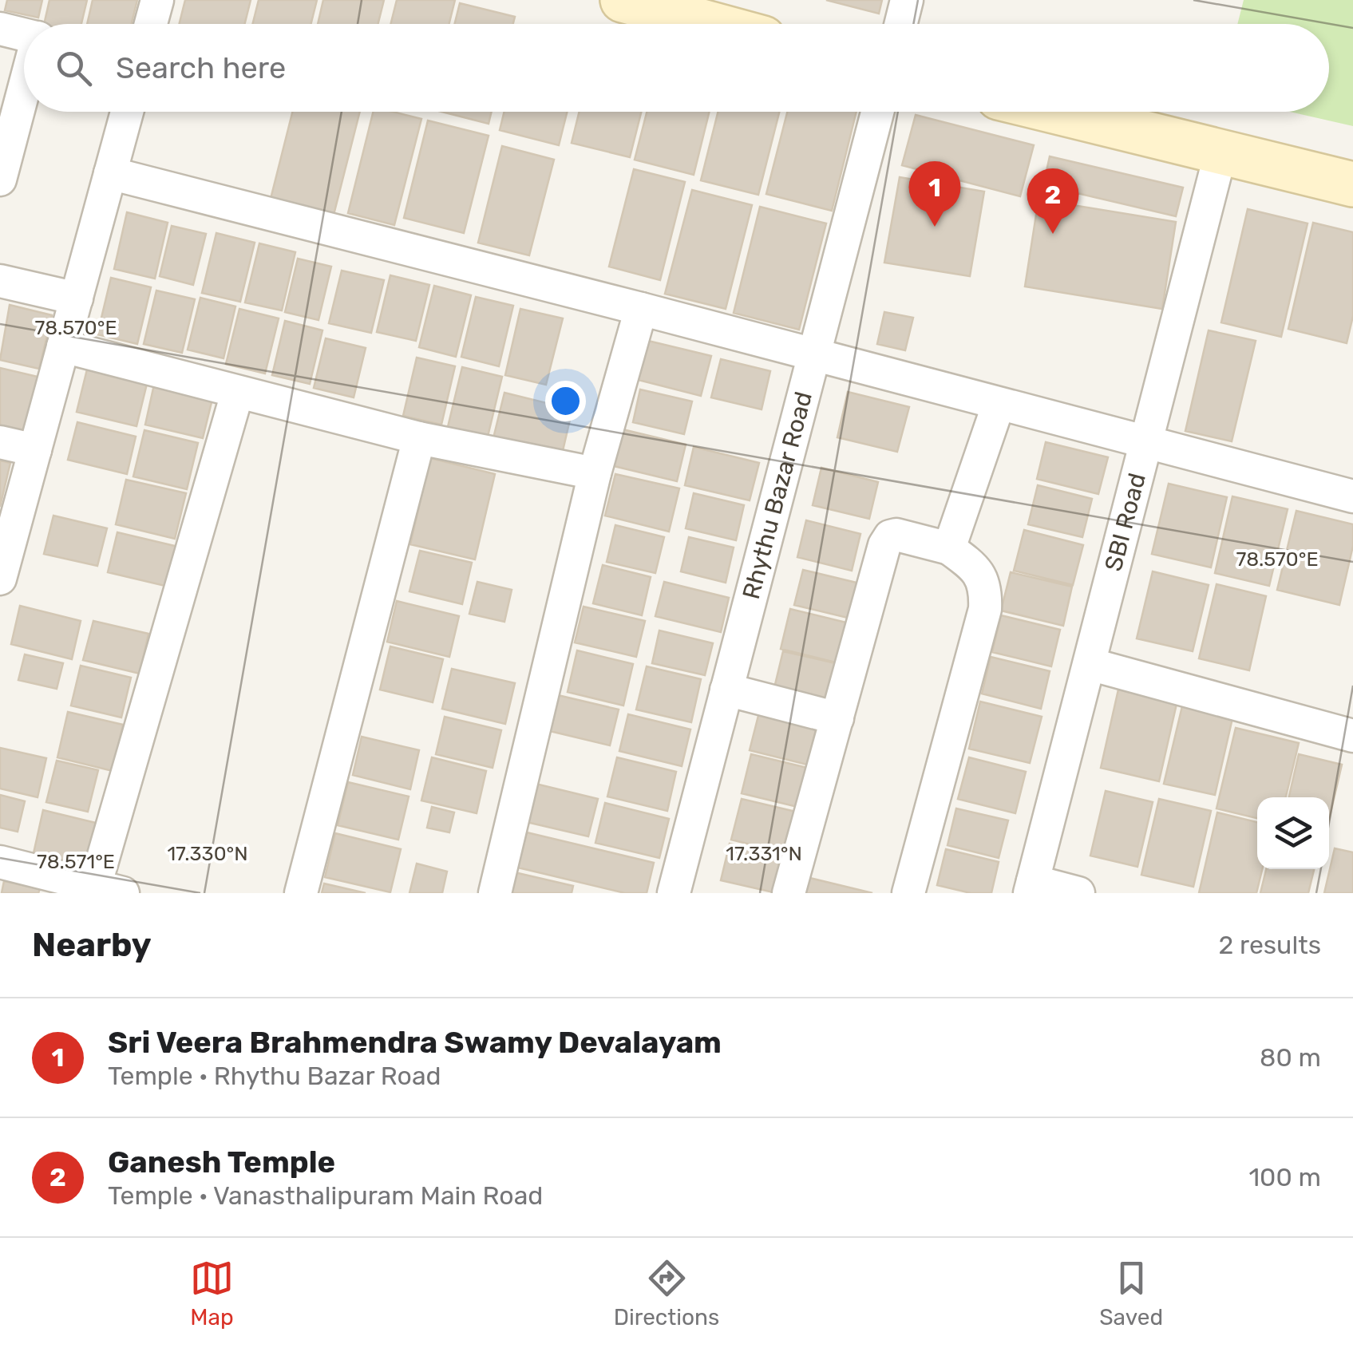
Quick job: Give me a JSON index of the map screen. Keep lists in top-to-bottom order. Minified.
{"streets":{"street":["Rhythu Bazar Road","SBI Road"]},"page":{"search":"Search here","pins":["1","2"],"heading":["Nearby","2 results"],"list":[{"mark":"1","name":"Sri Veera Brahmendra Swamy Devalayam","note":"Temple · Rhythu Bazar Road","value":"80 m"},{"mark":"2","name":"Ganesh Temple","note":"Temple · Vanasthalipuram Main Road","value":"100 m"}],"nav":["Map","Directions","Saved"]},"coordinates":["78.570°E","17.330°N","17.331°N","78.571°E"]}
